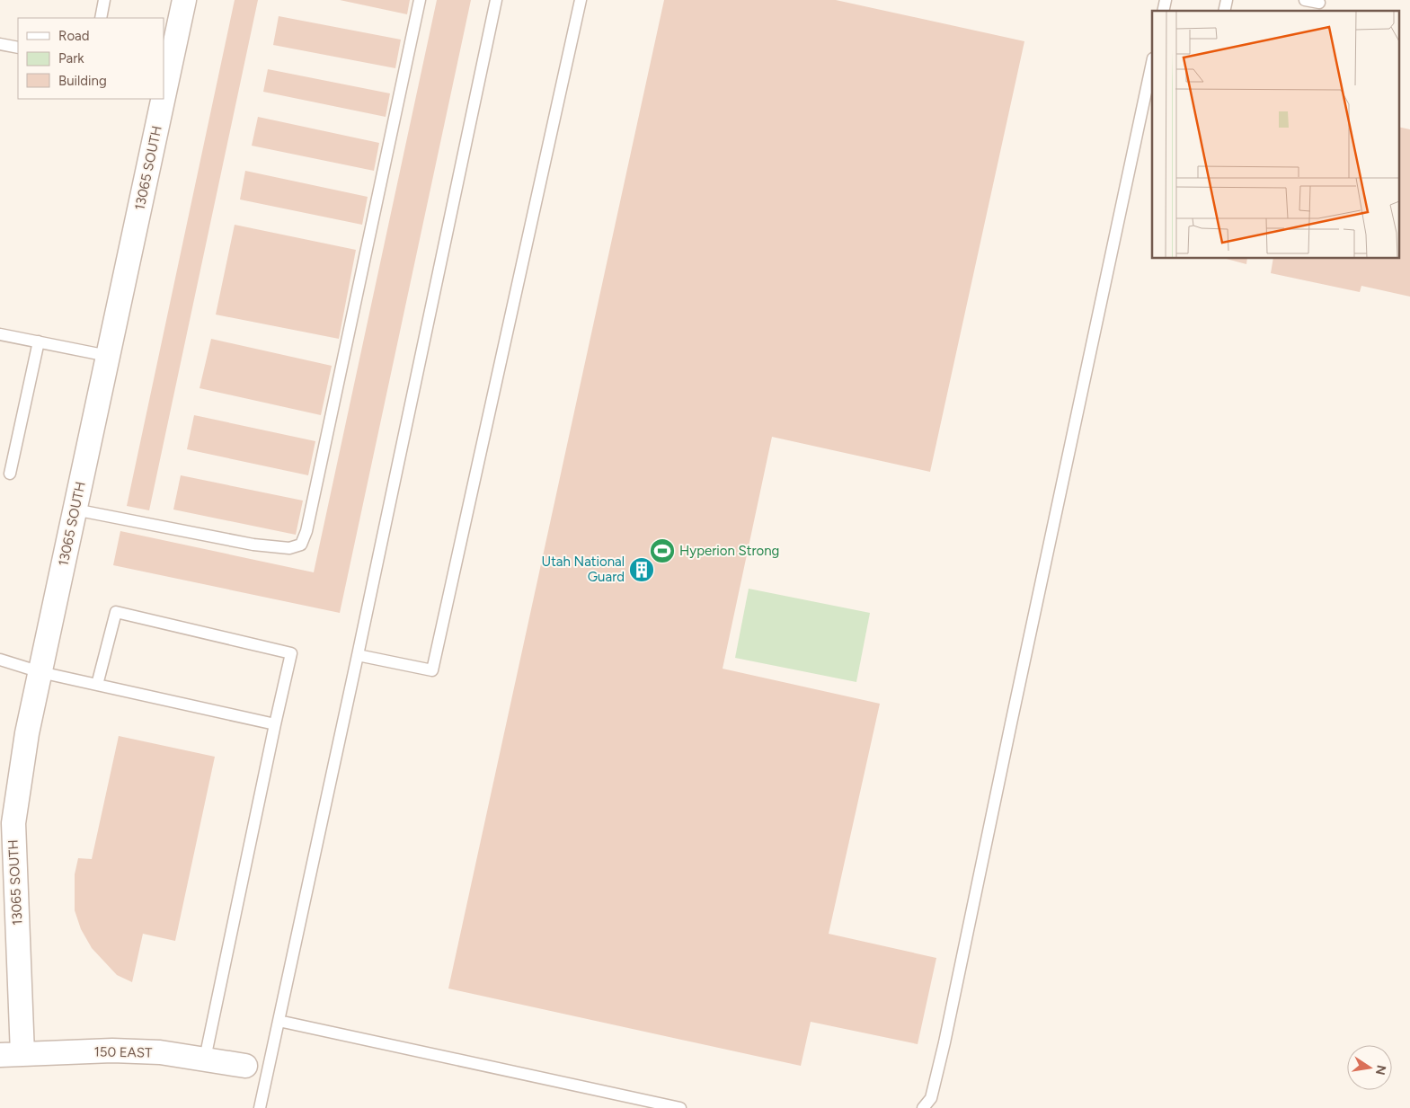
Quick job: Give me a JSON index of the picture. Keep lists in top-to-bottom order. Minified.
{"streets":{"street":["13065 SOUTH","150 EAST"]},"crossings":[["13065 SOUTH","150 EAST"]],"places":{"sports":["Hyperion Strong"],"building":["Utah National Guard"]},"legend":["Road","Park","Building"],"north":"right"}
